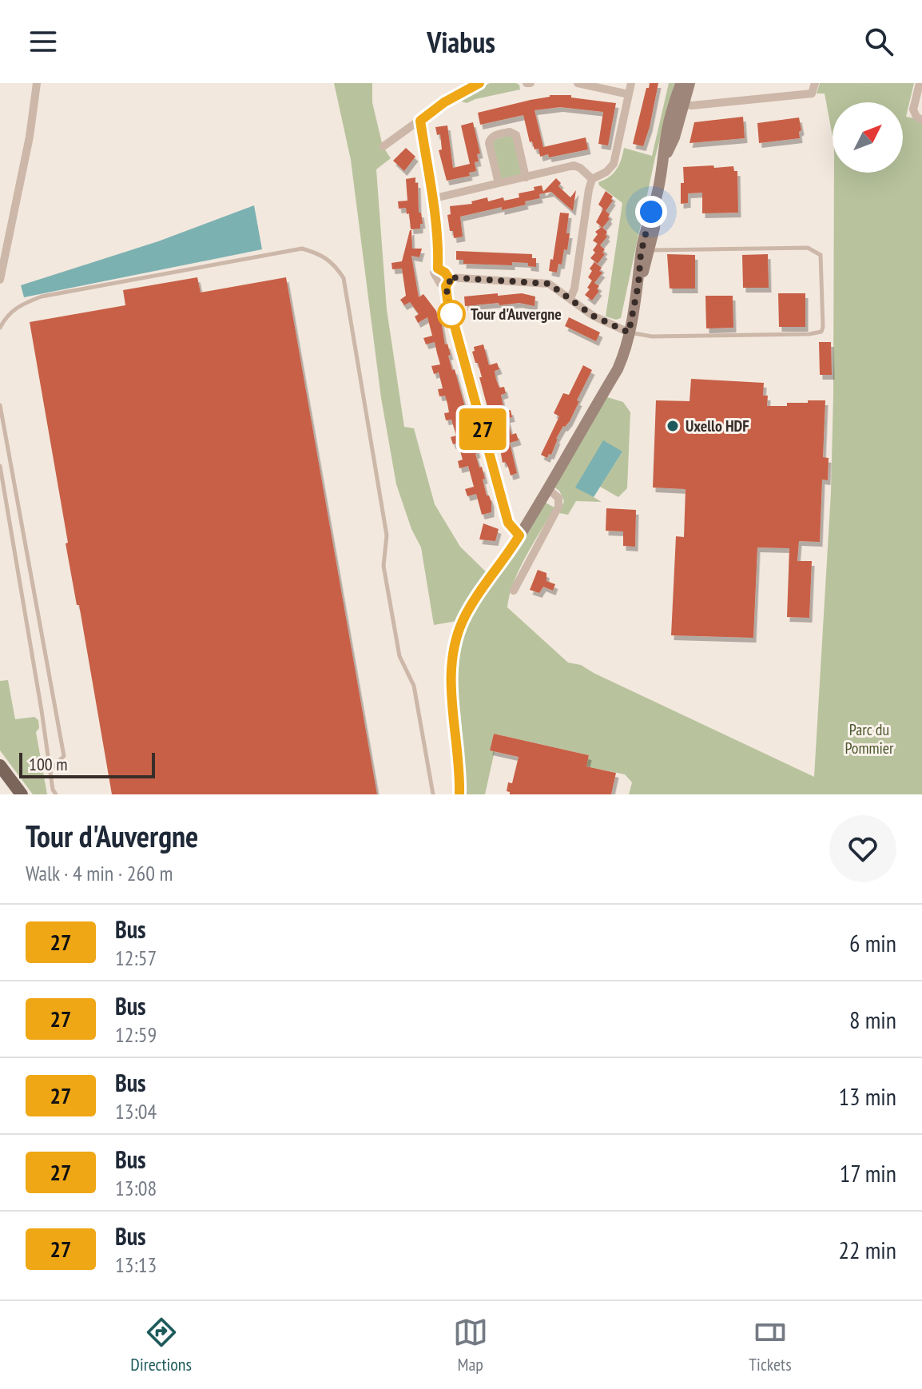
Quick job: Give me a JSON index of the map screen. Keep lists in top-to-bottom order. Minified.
{"parks":["Parc du Pommier"],"places":["Tour d'Auvergne","Uxello HDF"],"lines":["bus line 27"],"scale_bar":"100 m","north":"top right","page":{"header":"Viabus","on_map":"27","scale":"100 m","heading":["Tour d'Auvergne","Walk · 4 min · 260 m"],"list":[{"mark":"27","name":"Bus","note":"12:57","value":"6 min"},{"mark":"27","name":"Bus","note":"12:59","value":"8 min"},{"mark":"27","name":"Bus","note":"13:04","value":"13 min"},{"mark":"27","name":"Bus","note":"13:08","value":"17 min"},{"mark":"27","name":"Bus","note":"13:13","value":"22 min"}],"tabs":["Directions","Map","Tickets"]}}
